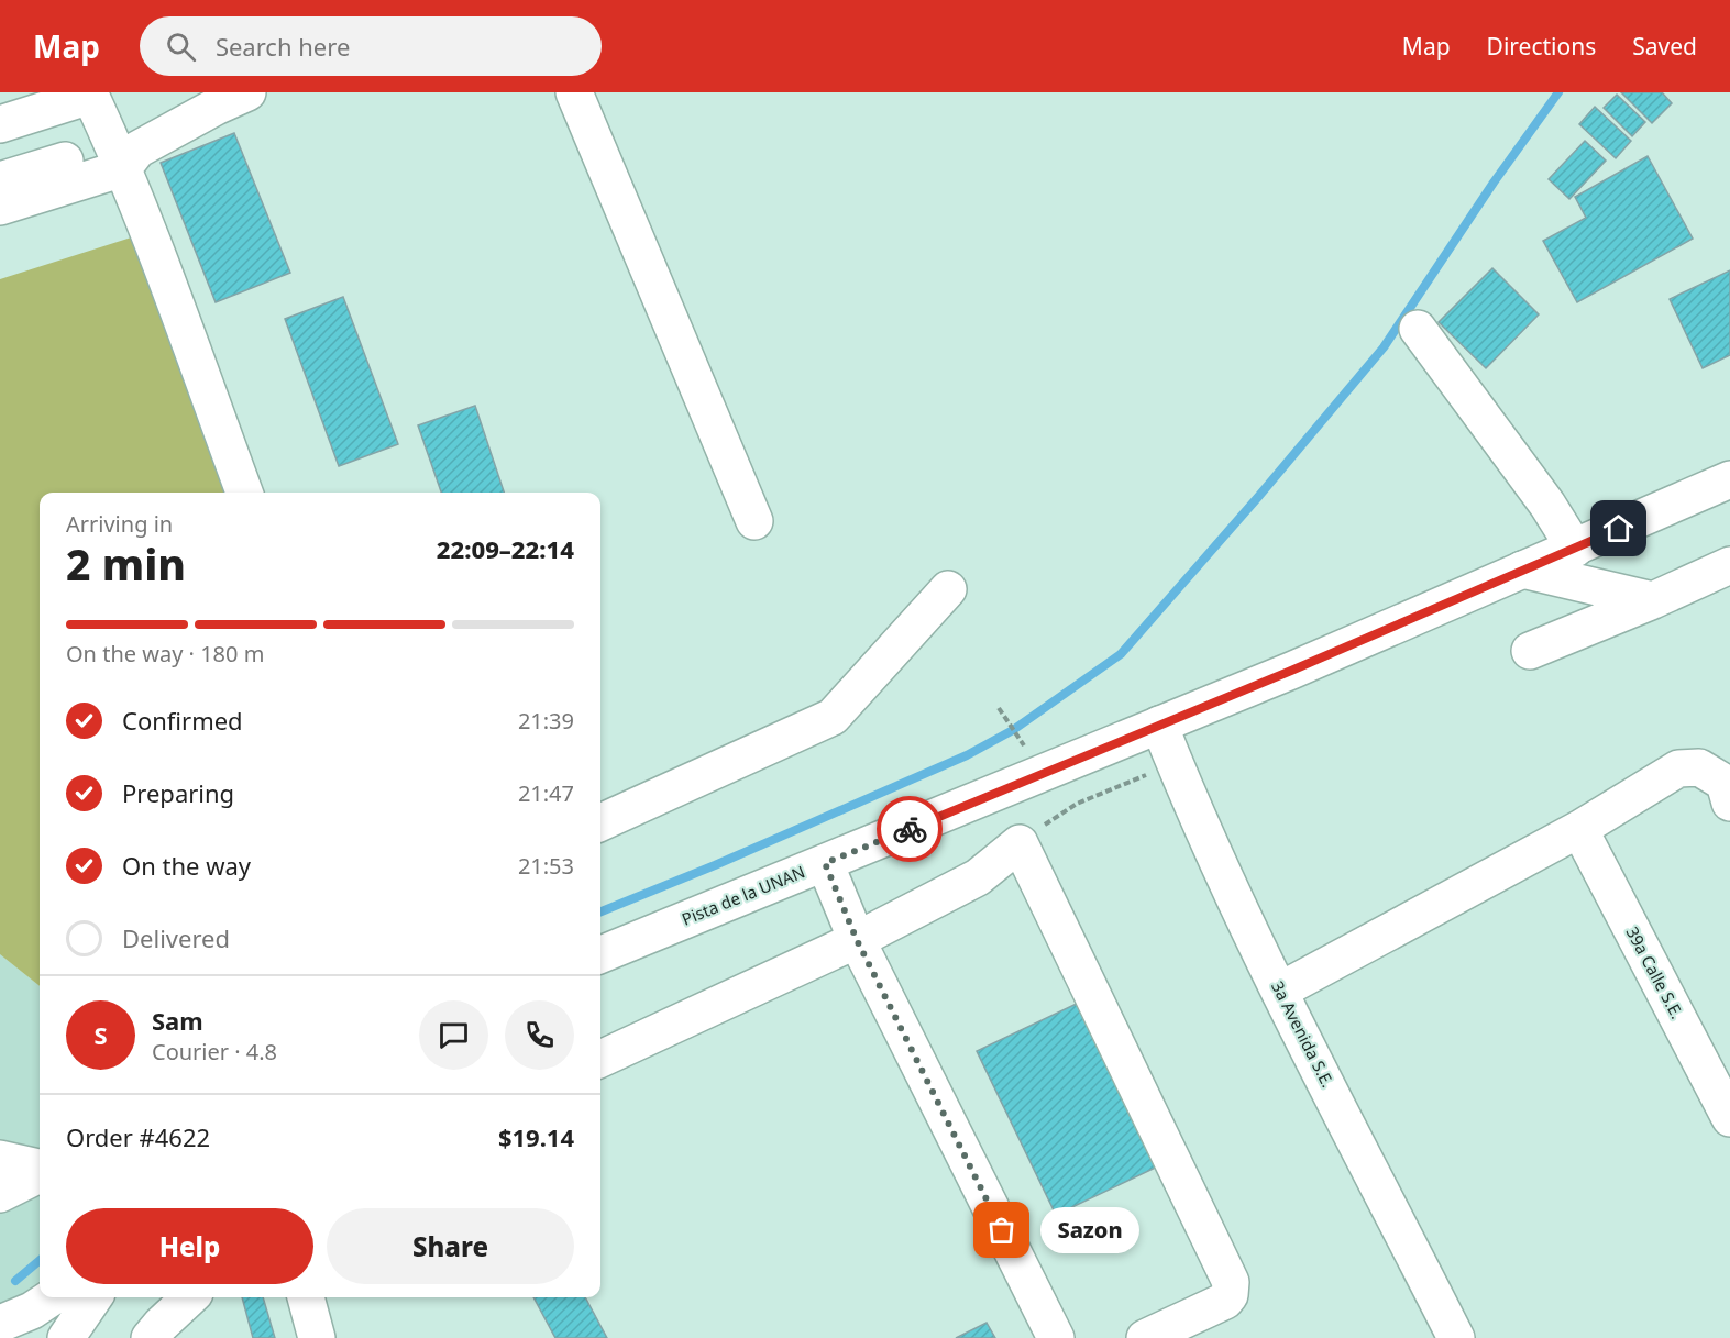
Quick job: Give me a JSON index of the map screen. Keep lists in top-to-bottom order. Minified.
{"streets":{"street":["Pista de la UNAN","39a Calle S.E.","3a Avenida S.E."]},"crossings":[["Pista de la UNAN","3a Avenida S.E."]],"places":["Sazon"],"page":{"header":"Map","search":"Search here","nav":["Map","Directions","Saved"],"heading":["2 min","Arriving in","22:09–22:14"],"panel":["Sam","Courier · 4.8","Order #4622","$19.14"],"bar":"On the way · 180 m","list":[["Confirmed","21:39"],["Preparing","21:47"],["On the way","21:53"],"Delivered"],"round":"S","buttons":["Help","Share"],"bubble":"Sazon"}}
